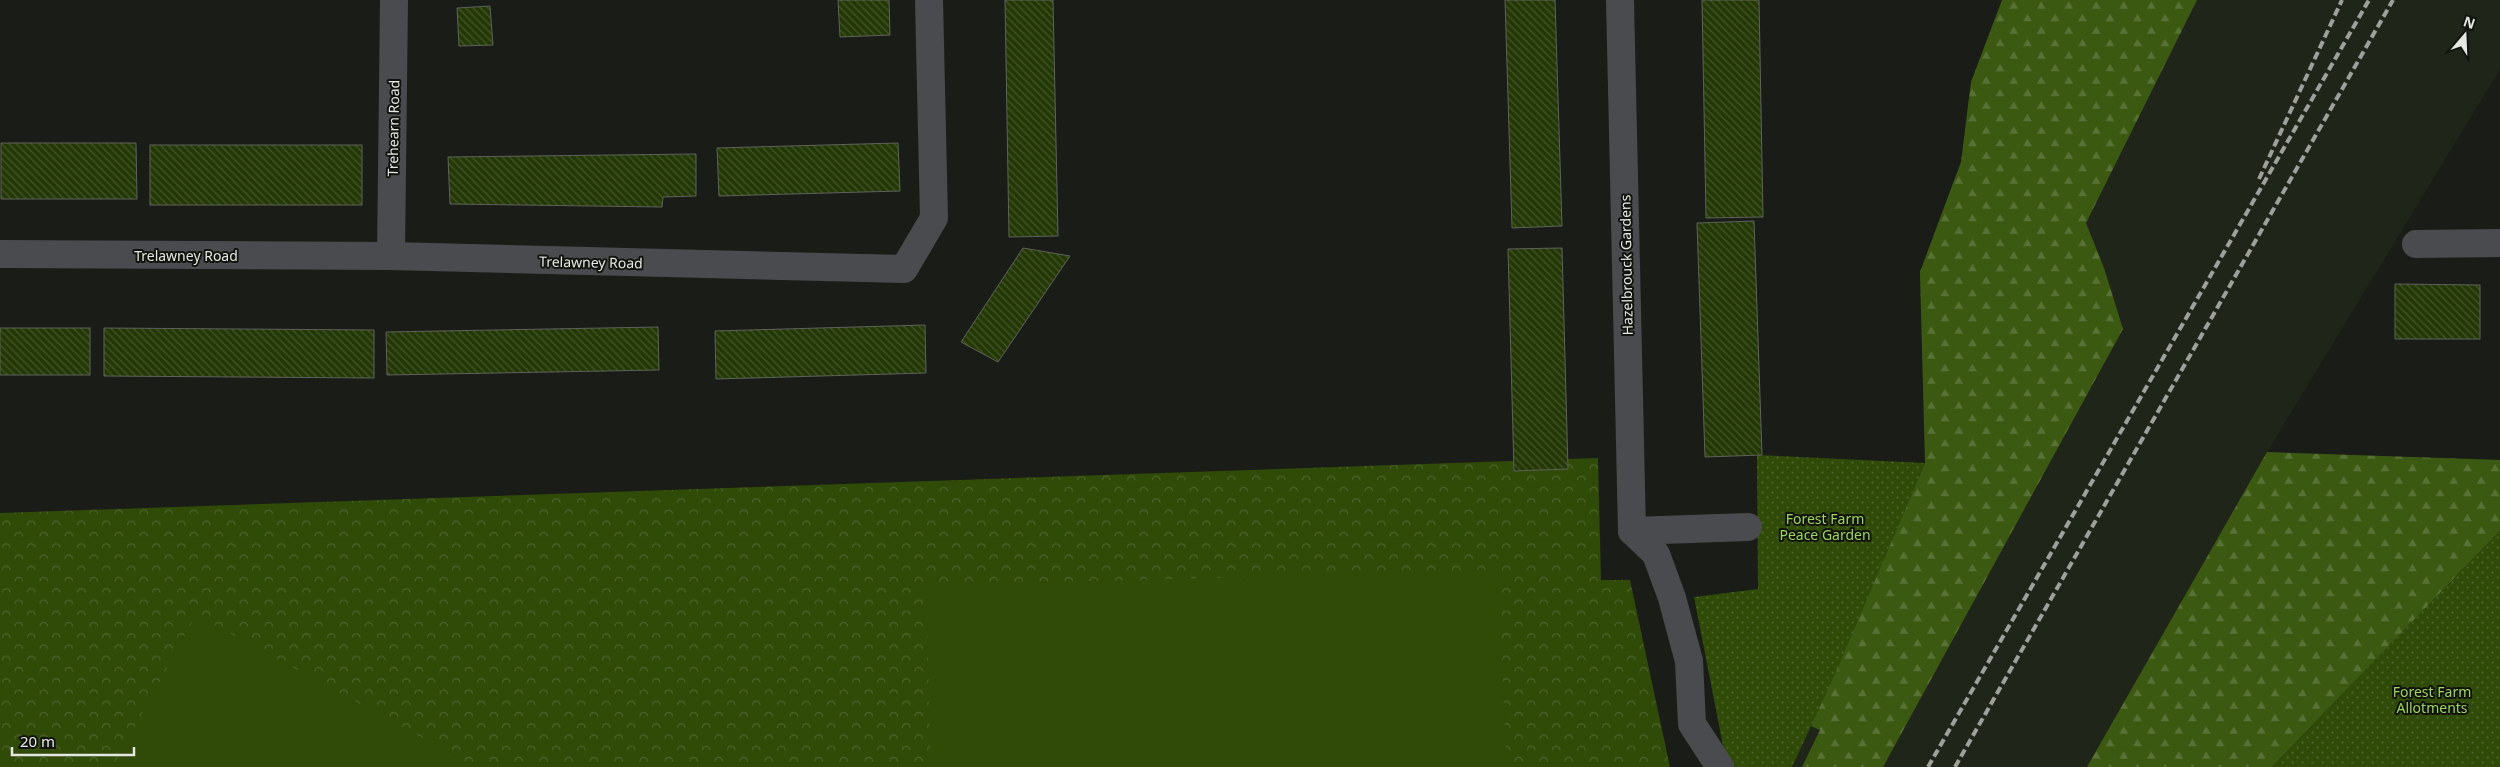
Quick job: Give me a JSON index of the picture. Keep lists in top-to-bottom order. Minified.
{"streets":{"street":["Trehearn Road","Trelawney Road","Hazelbrouck Gardens"]},"crossings":[["Trehearn Road","Trelawney Road"]],"parks":["Forest Farm Peace Garden","Forest Farm Allotments"],"scale_bar":"20 m","north":"top"}
